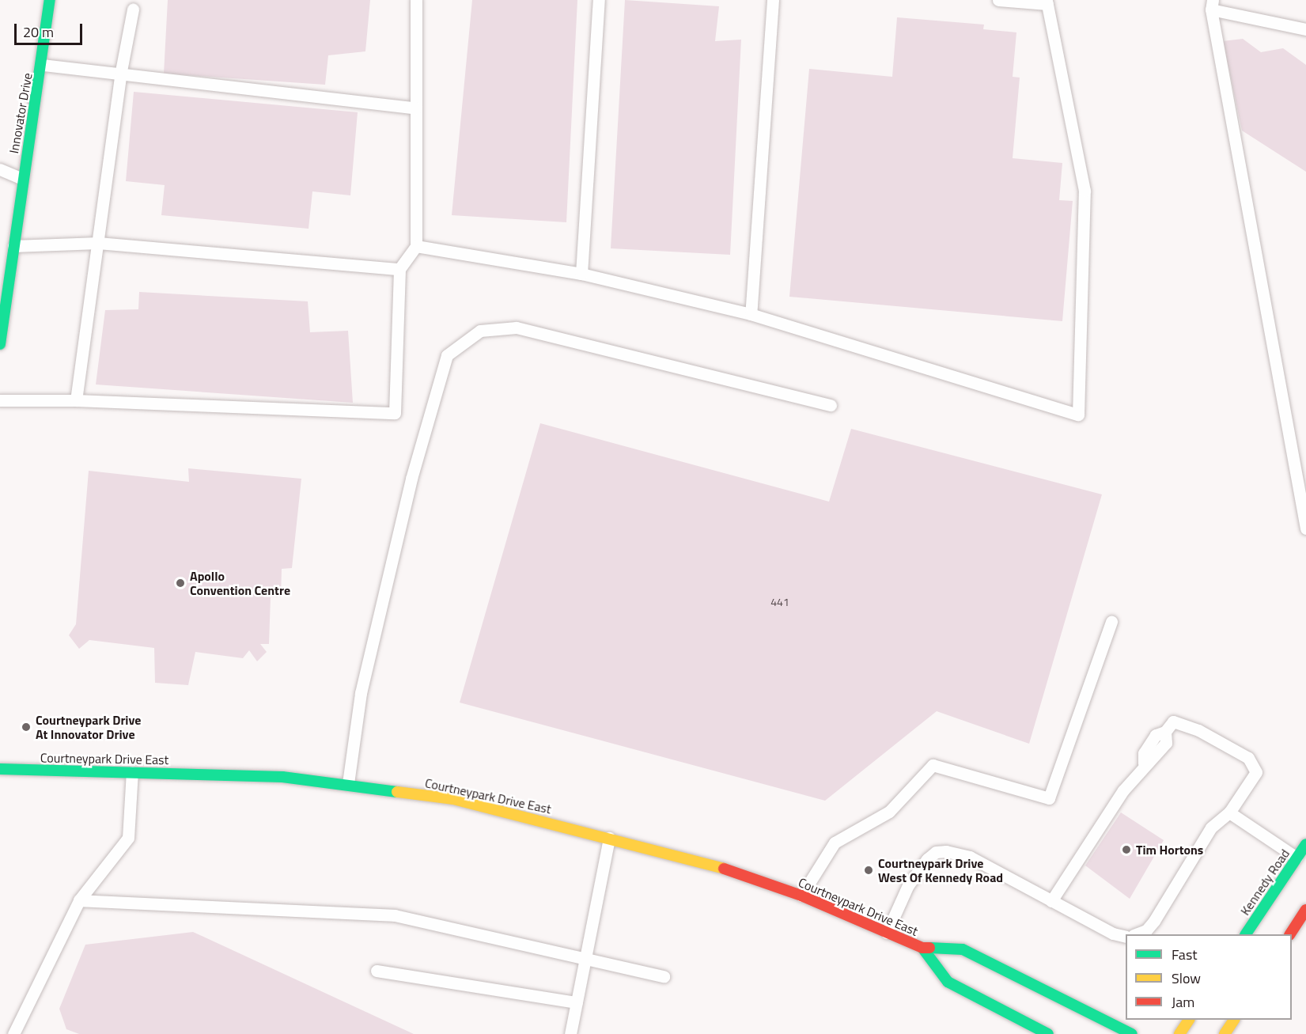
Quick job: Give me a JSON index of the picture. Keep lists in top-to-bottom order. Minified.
{"streets":{"main road":["Innovator Drive","Courtneypark Drive East","Kennedy Road"]},"places":["Apollo Convention Centre","Courtneypark Drive At Innovator Drive","Tim Hortons","Courtneypark Drive West Of Kennedy Road"],"house_numbers":["441"],"legend":["Fast","Slow","Jam"],"scale_bar":"20 m"}
